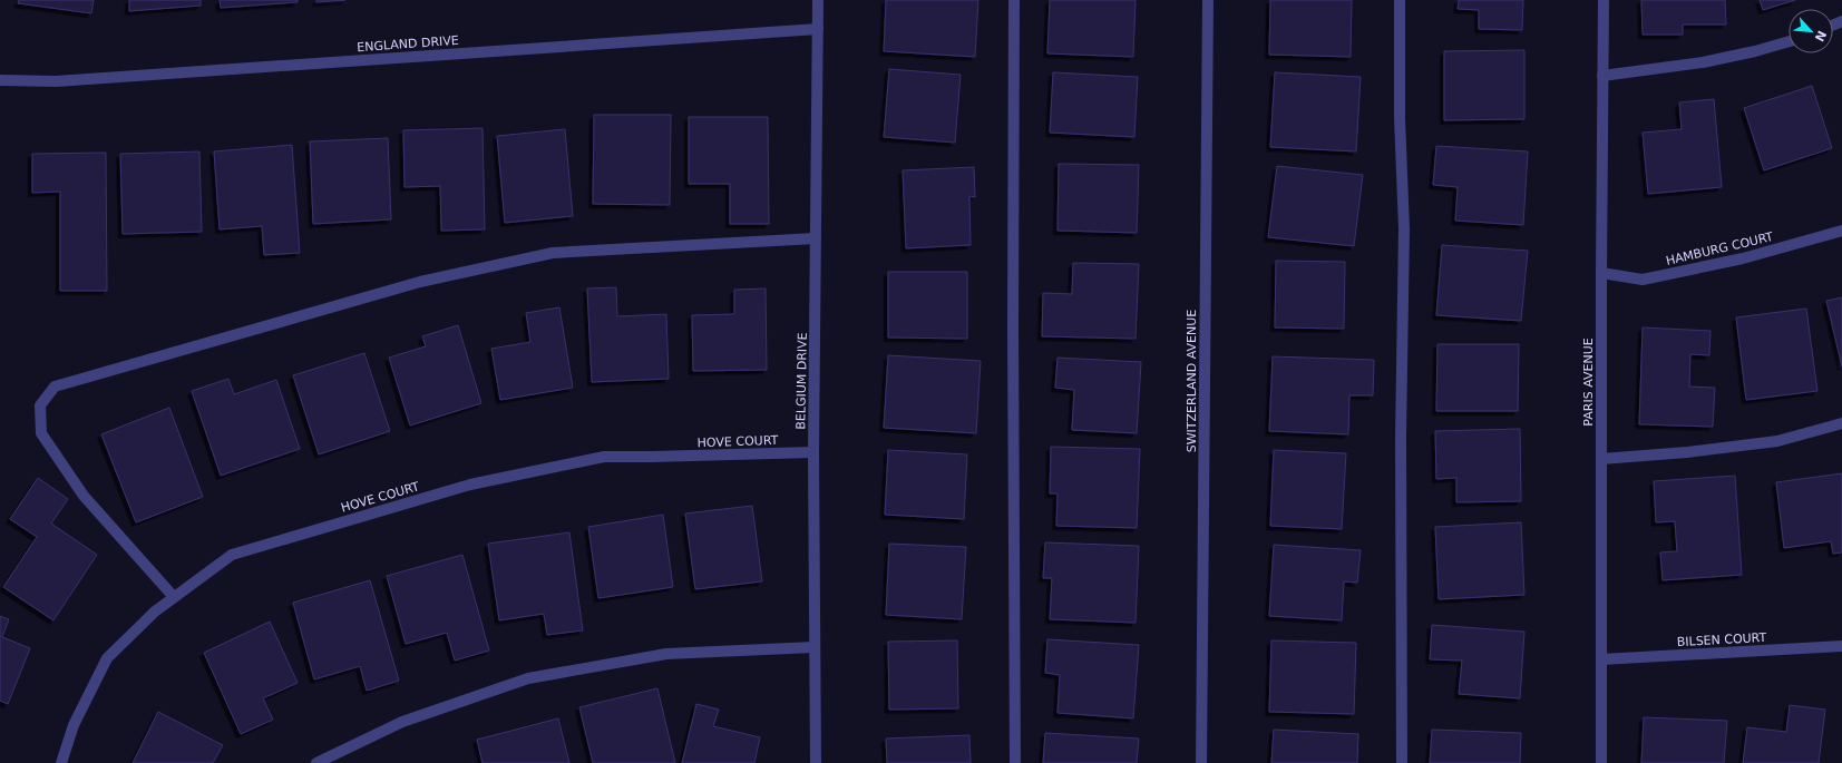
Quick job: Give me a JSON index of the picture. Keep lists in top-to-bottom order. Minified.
{"streets":{"street":["ENGLAND DRIVE","HAMBURG COURT","BELGIUM DRIVE","SWITZERLAND AVENUE","PARIS AVENUE","HOVE COURT","BILSEN COURT"]},"crossings":[["ENGLAND DRIVE","BELGIUM DRIVE"],["HAMBURG COURT","PARIS AVENUE"],["BELGIUM DRIVE","HOVE COURT"],["PARIS AVENUE","BILSEN COURT"]],"north":"bottom right"}
